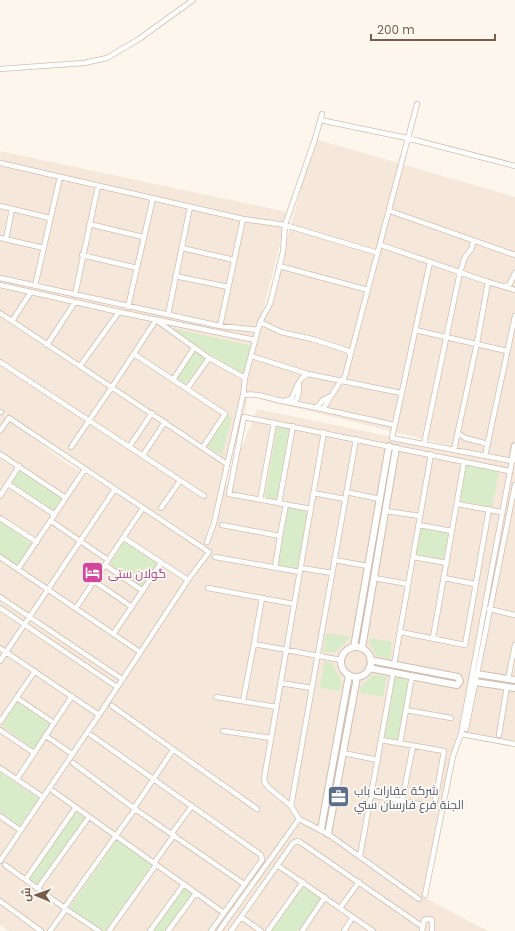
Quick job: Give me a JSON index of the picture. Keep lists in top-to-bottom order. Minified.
{"places":{"hotel":["گولان ستی"],"office":["شرکة عقارات باب الجنة فرع فارسان ستي"]},"scale_bar":"200 m","north":"left"}
